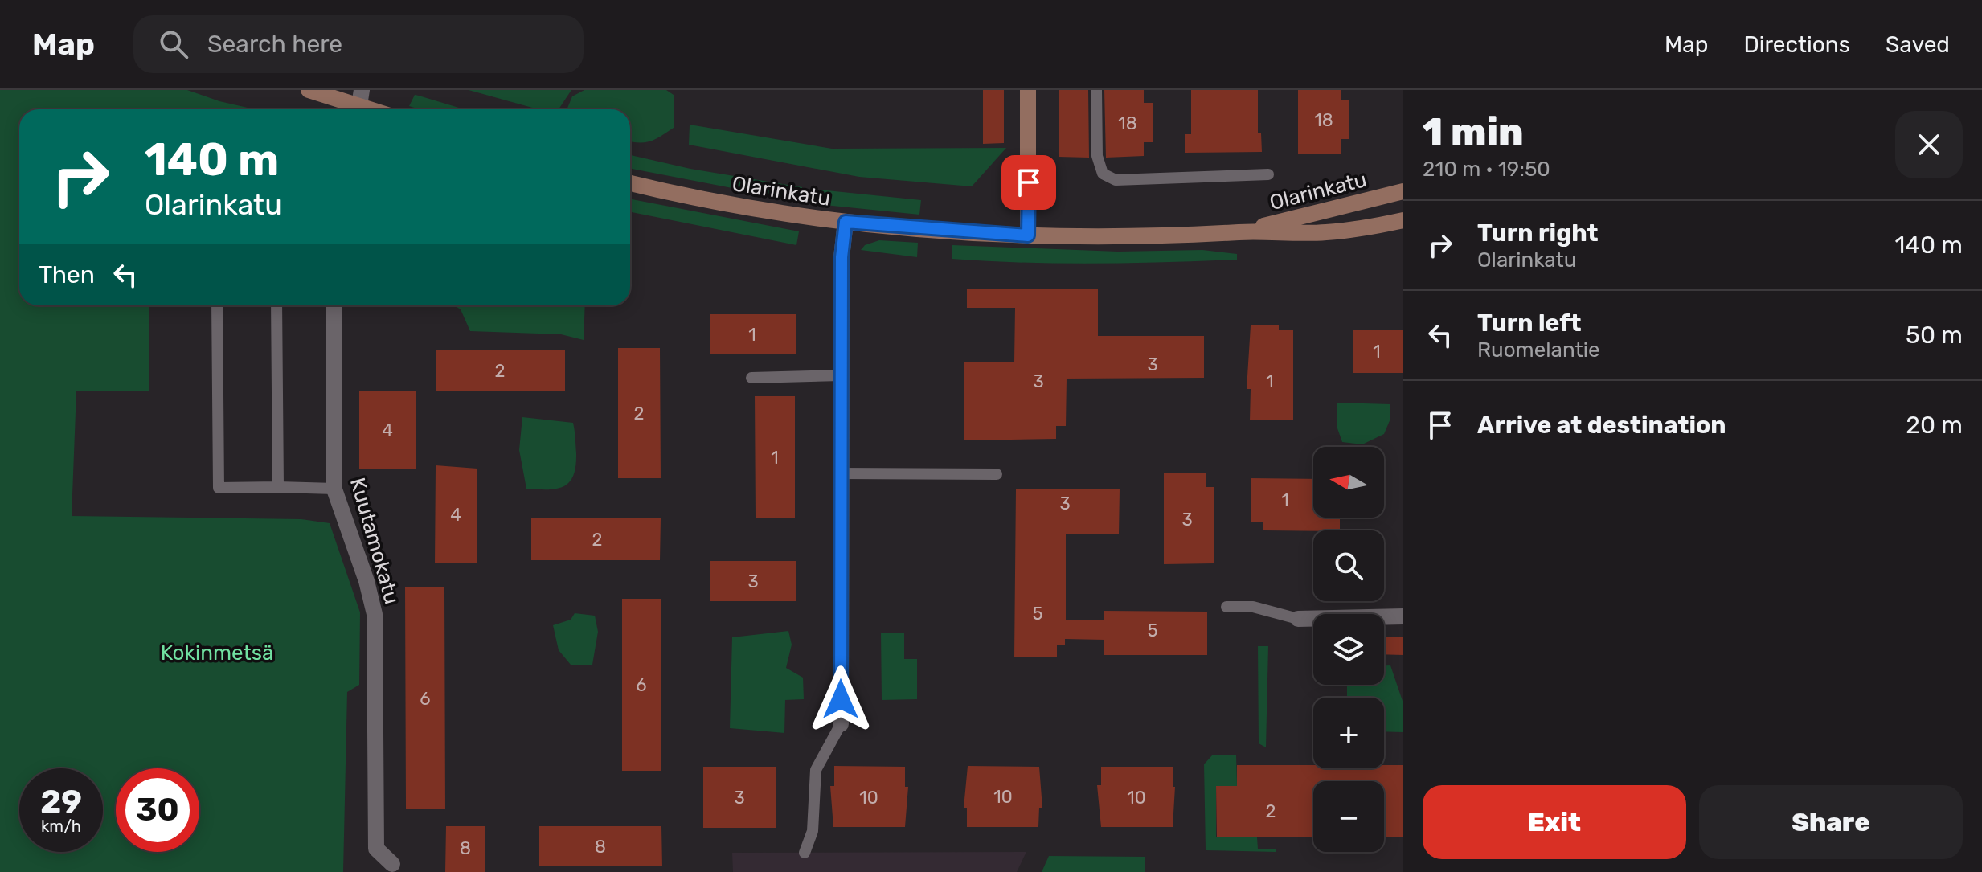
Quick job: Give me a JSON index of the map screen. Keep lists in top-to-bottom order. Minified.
{"streets":{"main road":["Olarinkatu"],"street":["Kuutamokatu"]},"parks":["Kokinmetsä"],"house_numbers":["18","18","1","1","3","2","3","1","2","4","1","1","3","4","3","2","3","5","5","6","6","10","3","10","10","2","8","8"],"north":"left","page":{"header":"Map","search":"Search here","nav":["Map","Directions","Saved"],"heading":["1 min","210 m · 19:50"],"turn":["140 m","Olarinkatu"],"list":[{"name":"Turn right","note":"Olarinkatu","value":"140 m"},{"name":"Turn left","note":"Ruomelantie","value":"50 m"},{"name":"Arrive at destination","value":"20 m"}],"then":"Then","map_buttons":["+","−"],"speed":"29 km/h","limit":"30","buttons":["Exit","Share"]}}
